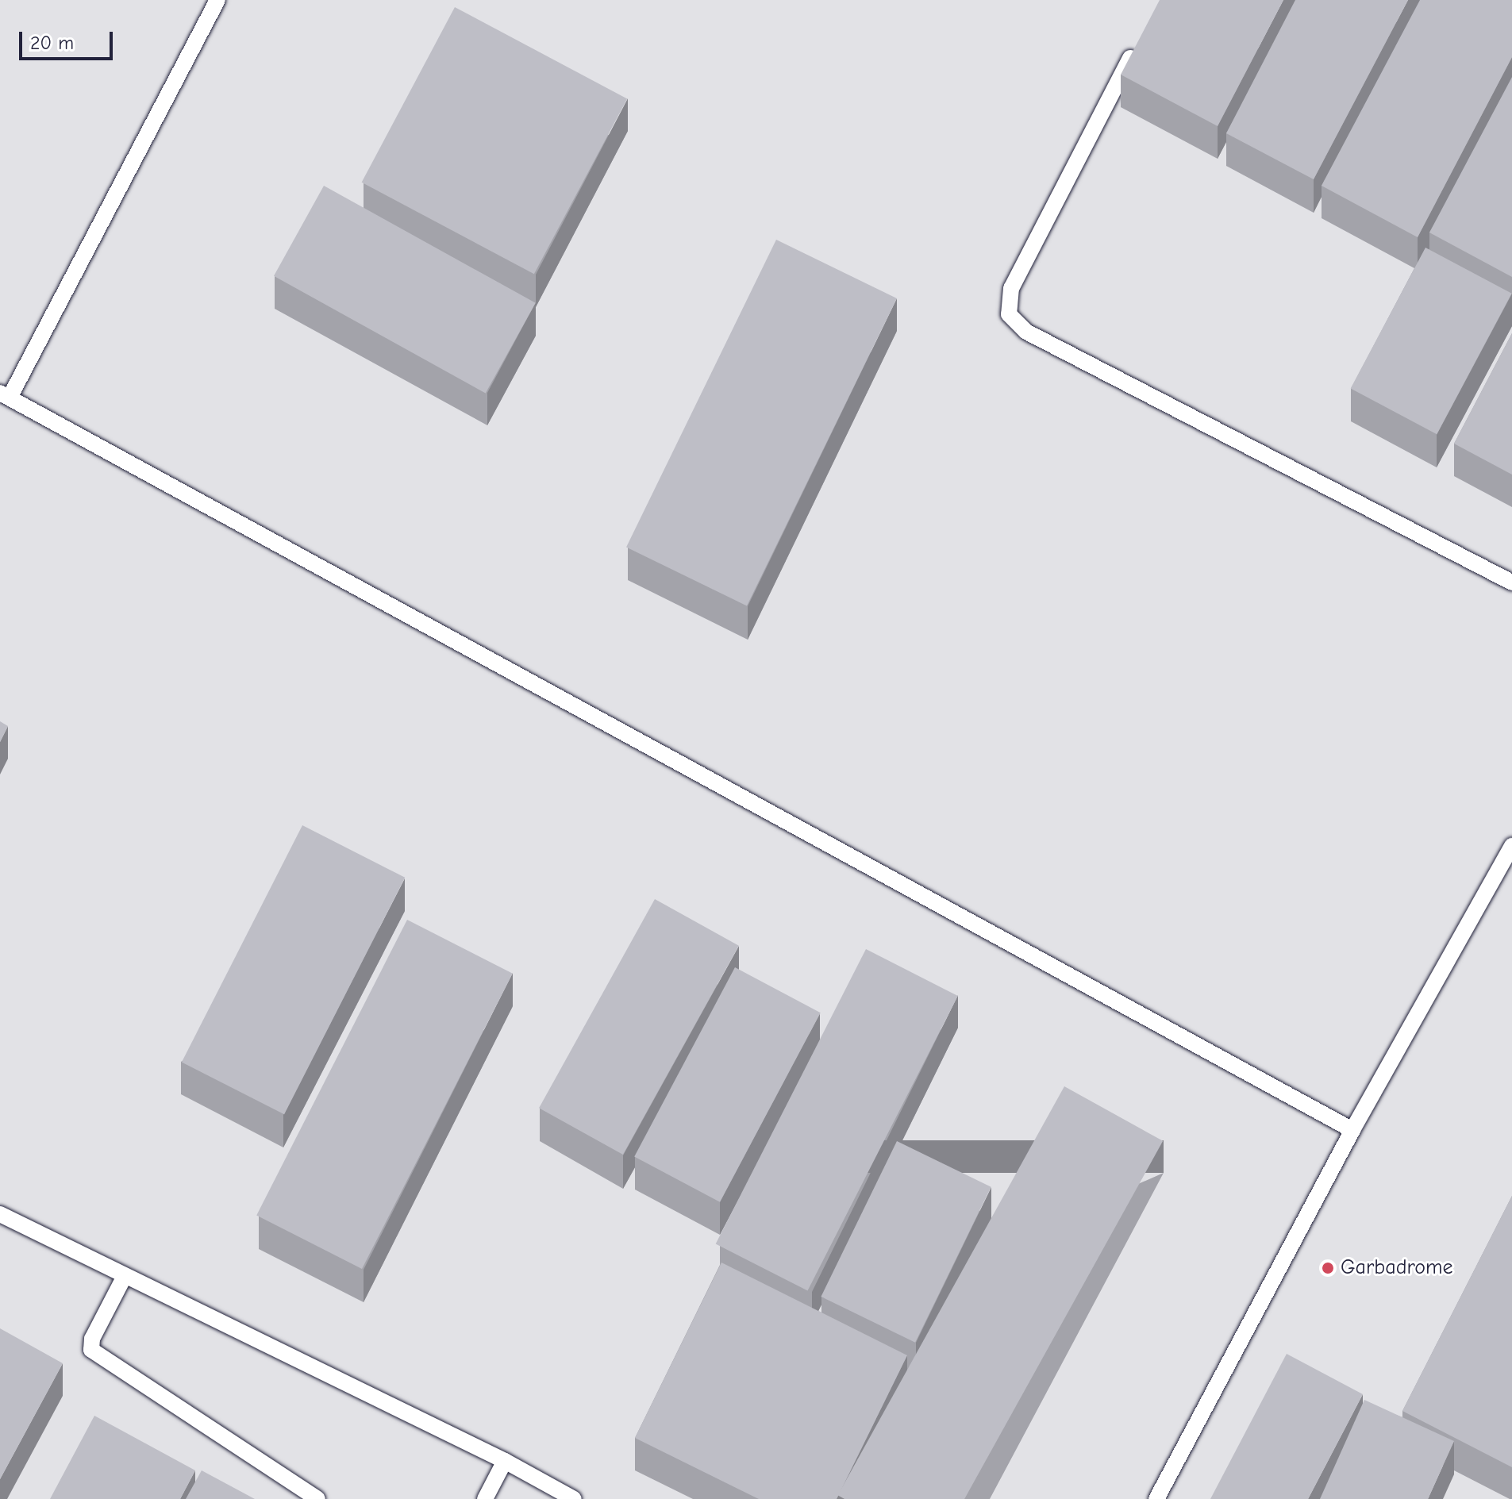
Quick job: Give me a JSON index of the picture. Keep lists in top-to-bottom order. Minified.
{"places":["Garbadrome"],"scale_bar":"20 m"}
